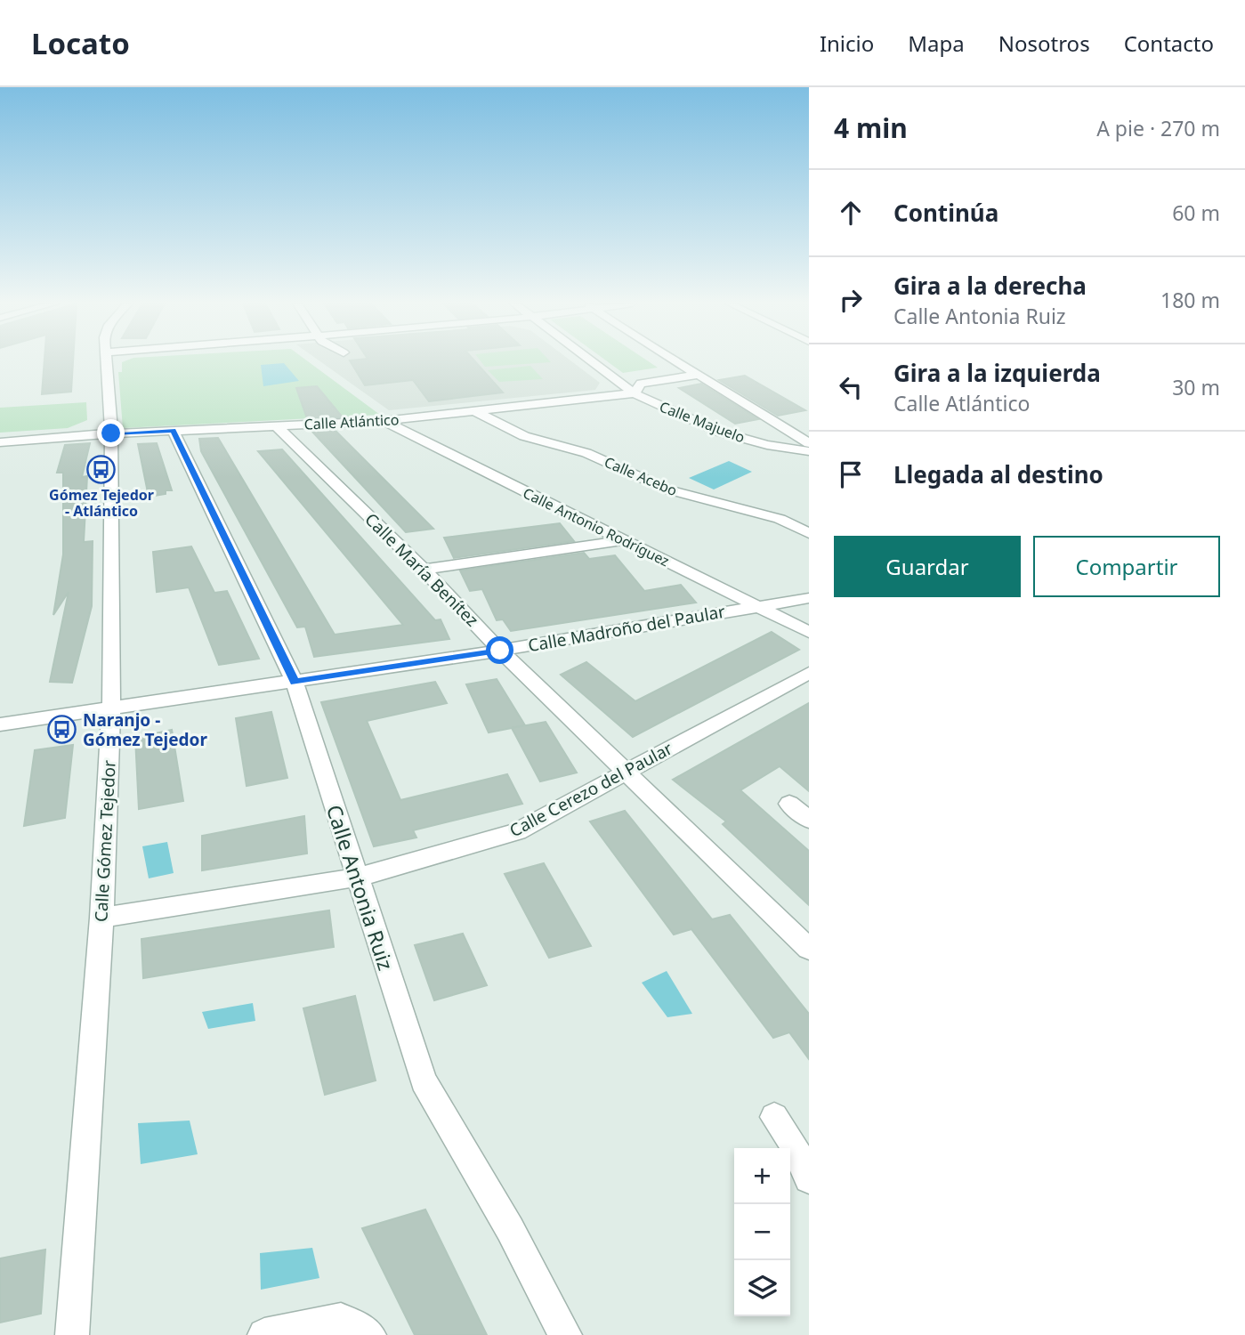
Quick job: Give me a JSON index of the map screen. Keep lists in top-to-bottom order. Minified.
{"streets":{"street":["Calle Atlántico","Calle Majuelo","Calle Acebo","Calle Antonio Rodríguez","Calle María Benítez","Calle Madroño del Paular","Calle Cerezo del Paular","Calle Gómez Tejedor","Calle Antonia Ruiz"]},"crossings":[["Calle Atlántico","Calle Majuelo"],["Calle Atlántico","Calle Acebo"],["Calle Atlántico","Calle Antonio Rodríguez"],["Calle Atlántico","Calle María Benítez"],["Calle Atlántico","Calle Gómez Tejedor"],["Calle Atlántico","Calle Antonia Ruiz"],["Calle Antonio Rodríguez","Calle Madroño del Paular"],["Calle María Benítez","Calle Madroño del Paular"],["Calle María Benítez","Calle Cerezo del Paular"],["Calle Madroño del Paular","Calle Gómez Tejedor"],["Calle Madroño del Paular","Calle Antonia Ruiz"],["Calle Cerezo del Paular","Calle Gómez Tejedor"],["Calle Cerezo del Paular","Calle Antonia Ruiz"]],"places":{"bus stop":["Gómez Tejedor - Atlántico","Naranjo - Gómez Tejedor"]},"page":{"header":"Locato","nav":["Inicio","Mapa","Nosotros","Contacto"],"heading":["4 min","A pie · 270 m"],"list":[["Continúa","60 m"],["Gira a la derecha","Calle Antonia Ruiz","180 m"],["Gira a la izquierda","Calle Atlántico","30 m"],"Llegada al destino"],"buttons":["Guardar","Compartir"],"map_buttons":["+","−"]}}
